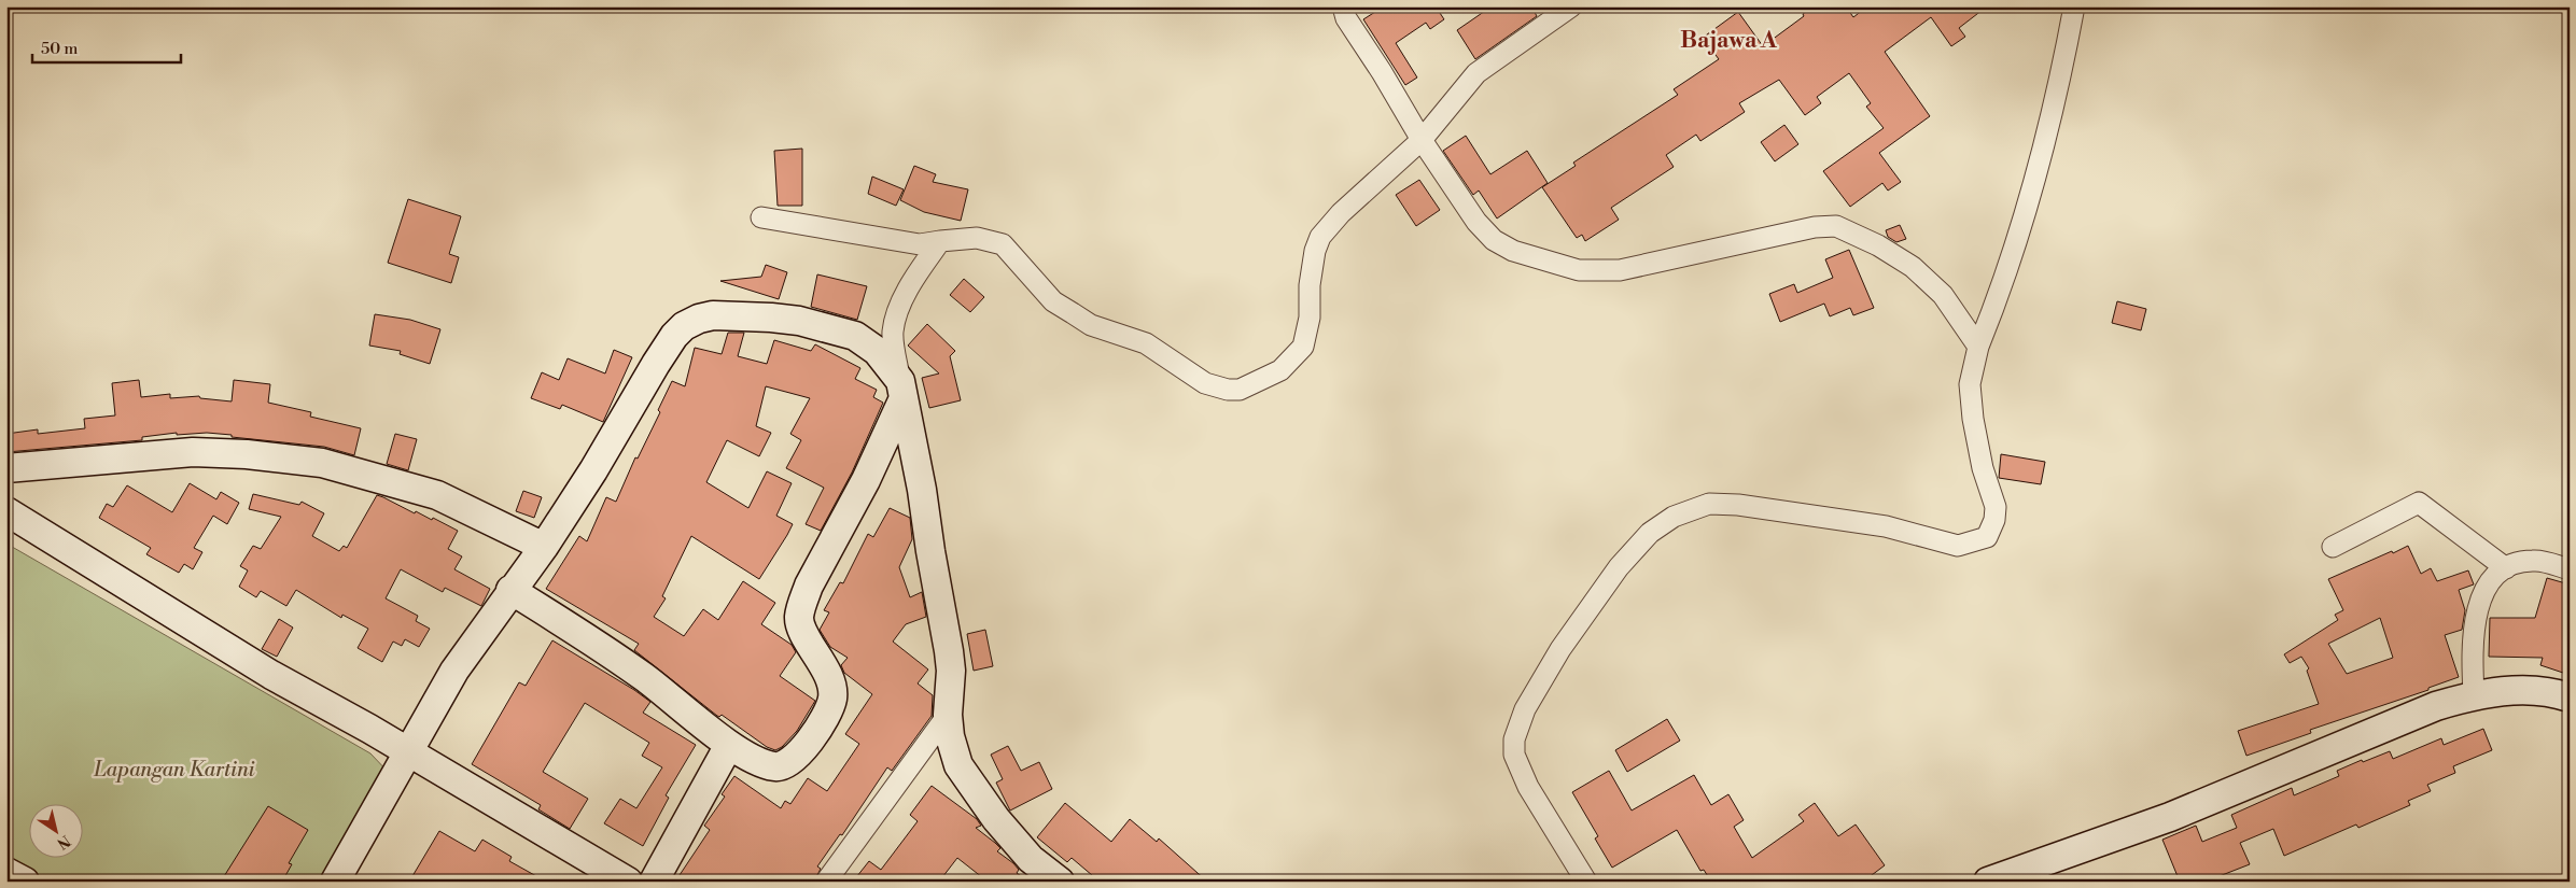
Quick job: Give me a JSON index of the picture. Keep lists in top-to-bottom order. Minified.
{"districts":["Bajawa A"],"parks":["Lapangan Kartini"],"scale_bar":"50 m","north":"bottom right"}
